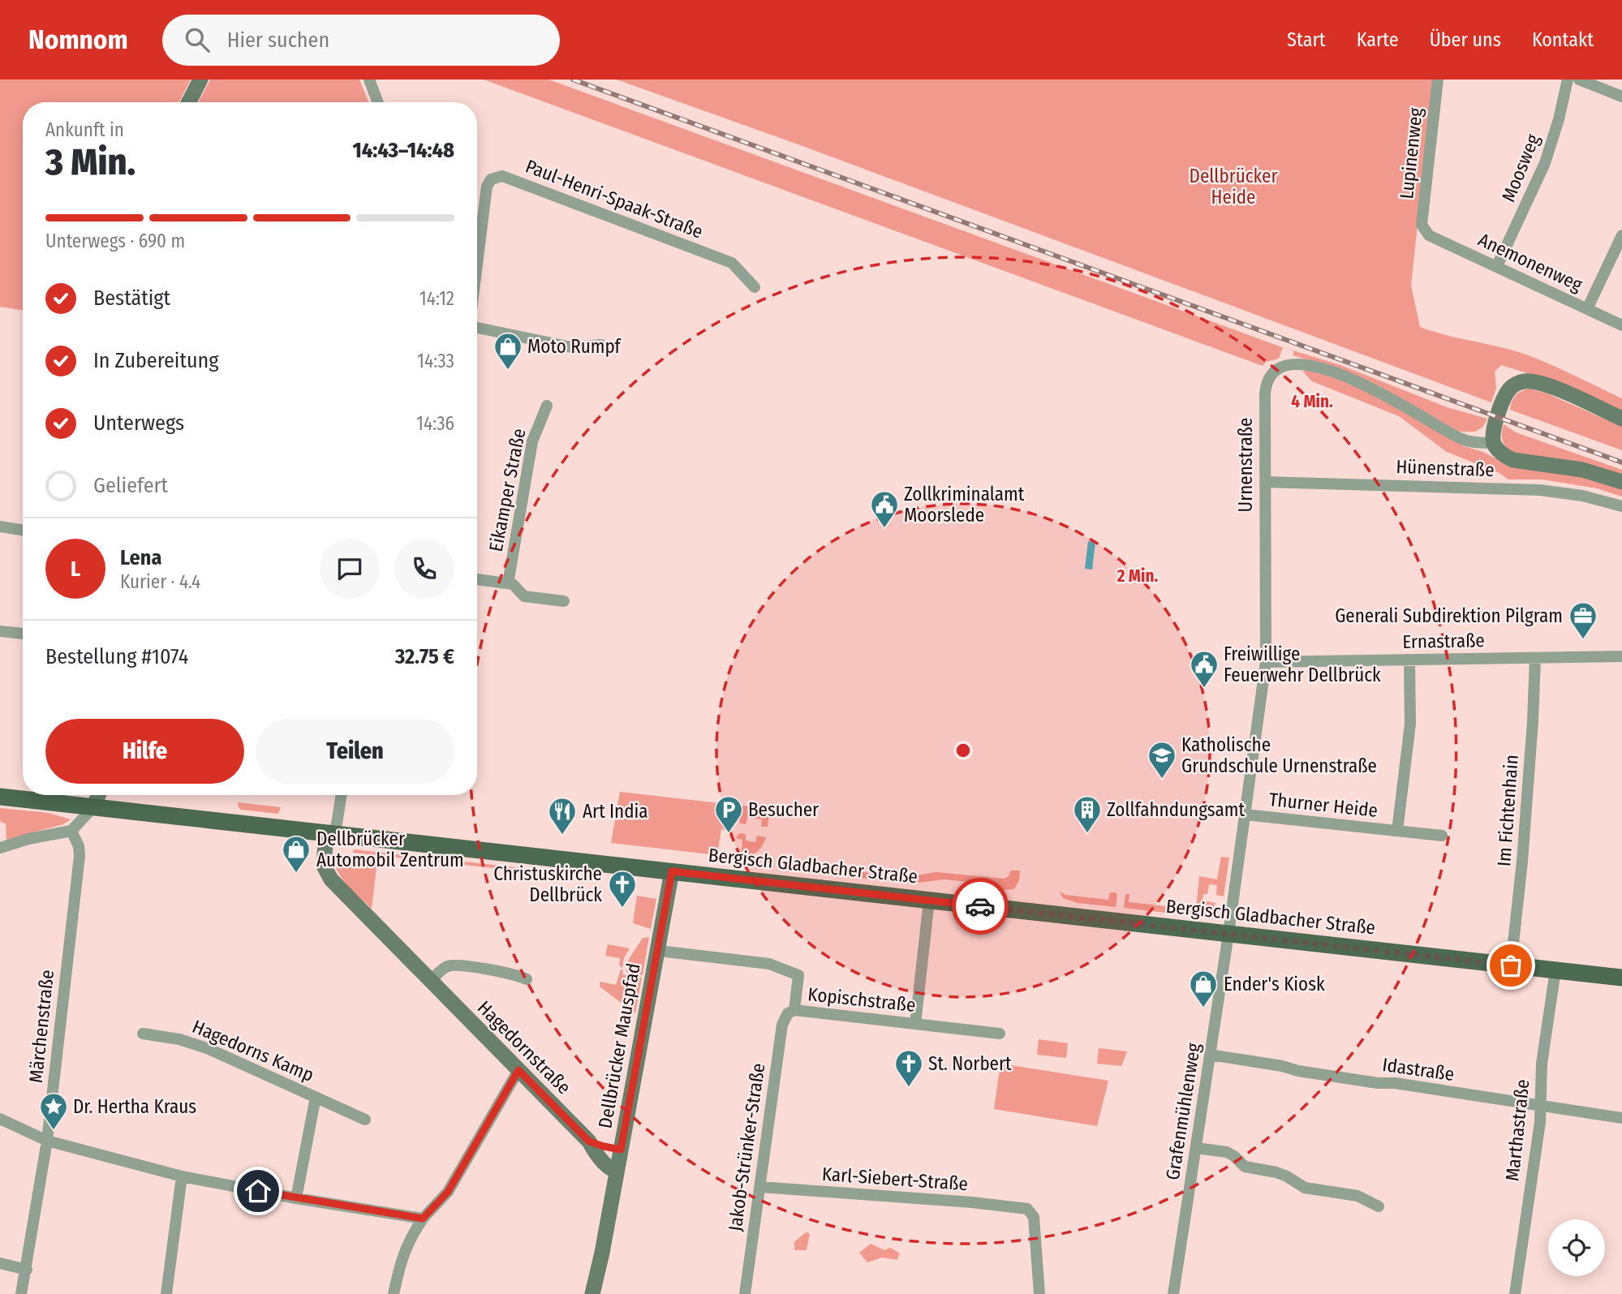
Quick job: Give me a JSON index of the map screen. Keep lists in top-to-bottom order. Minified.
{"streets":{"main road":["Bergisch Gladbacher Straße"],"street":["Lupinenweg","Moosweg","Paul-Henri-Spaak-Straße","Anemonenweg","Urnenstraße","Hünenstraße","Eikamper Straße","Ernastraße","Thurner Heide","Im Fichtenhain","Kopischstraße","Märchenstraße","Dellbrücker Mauspfad","Hagedornstraße","Hagedorns Kamp","Idastraße","Grafenmühlenweg","Marthastraße","Jakob-Strünker-Straße","Karl-Siebert-Straße"]},"crossings":[["Lupinenweg","Anemonenweg"],["Moosweg","Anemonenweg"],["Urnenstraße","Hünenstraße"],["Urnenstraße","Ernastraße"],["Urnenstraße","Thurner Heide"],["Urnenstraße","Bergisch Gladbacher Straße"],["Urnenstraße","Grafenmühlenweg"],["Ernastraße","Thurner Heide"],["Ernastraße","Im Fichtenhain"],["Im Fichtenhain","Bergisch Gladbacher Straße"],["Bergisch Gladbacher Straße","Dellbrücker Mauspfad"],["Bergisch Gladbacher Straße","Hagedornstraße"],["Bergisch Gladbacher Straße","Grafenmühlenweg"],["Bergisch Gladbacher Straße","Marthastraße"],["Kopischstraße","Dellbrücker Mauspfad"],["Kopischstraße","Jakob-Strünker-Straße"],["Dellbrücker Mauspfad","Hagedornstraße"],["Idastraße","Grafenmühlenweg"],["Idastraße","Marthastraße"],["Jakob-Strünker-Straße","Karl-Siebert-Straße"]],"parks":["Dellbrücker Heide"],"places":{"shop":["Moto Rumpf","Dellbrücker Automobil Zentrum","Ender's Kiosk"],"public building":["Zollkriminalamt Moorslede","Freiwillige Feuerwehr Dellbrück"],"office":["Generali Subdirektion Pilgram"],"school or university":["Katholische Grundschule Urnenstraße"],"parking":["Besucher"],"building":["Zollfahndungsamt"],"restaurant":["Art India"],"church":["Christuskirche Dellbrück","St. Norbert"],"place":["Dr. Hertha Kraus"]},"page":{"header":"Nomnom","search":"Hier suchen","nav":["Start","Karte","Über uns","Kontakt"],"heading":["3 Min.","Ankunft in","14:43–14:48"],"panel":["Lena","Kurier · 4.4","Bestellung #1074","32.75 €"],"bar":"Unterwegs · 690 m","list":[["Bestätigt","14:12"],["In Zubereitung","14:33"],["Unterwegs","14:36"],"Geliefert"],"round":"L","buttons":["Hilfe","Teilen"]},"rings":["4 Min.","2 Min."]}
